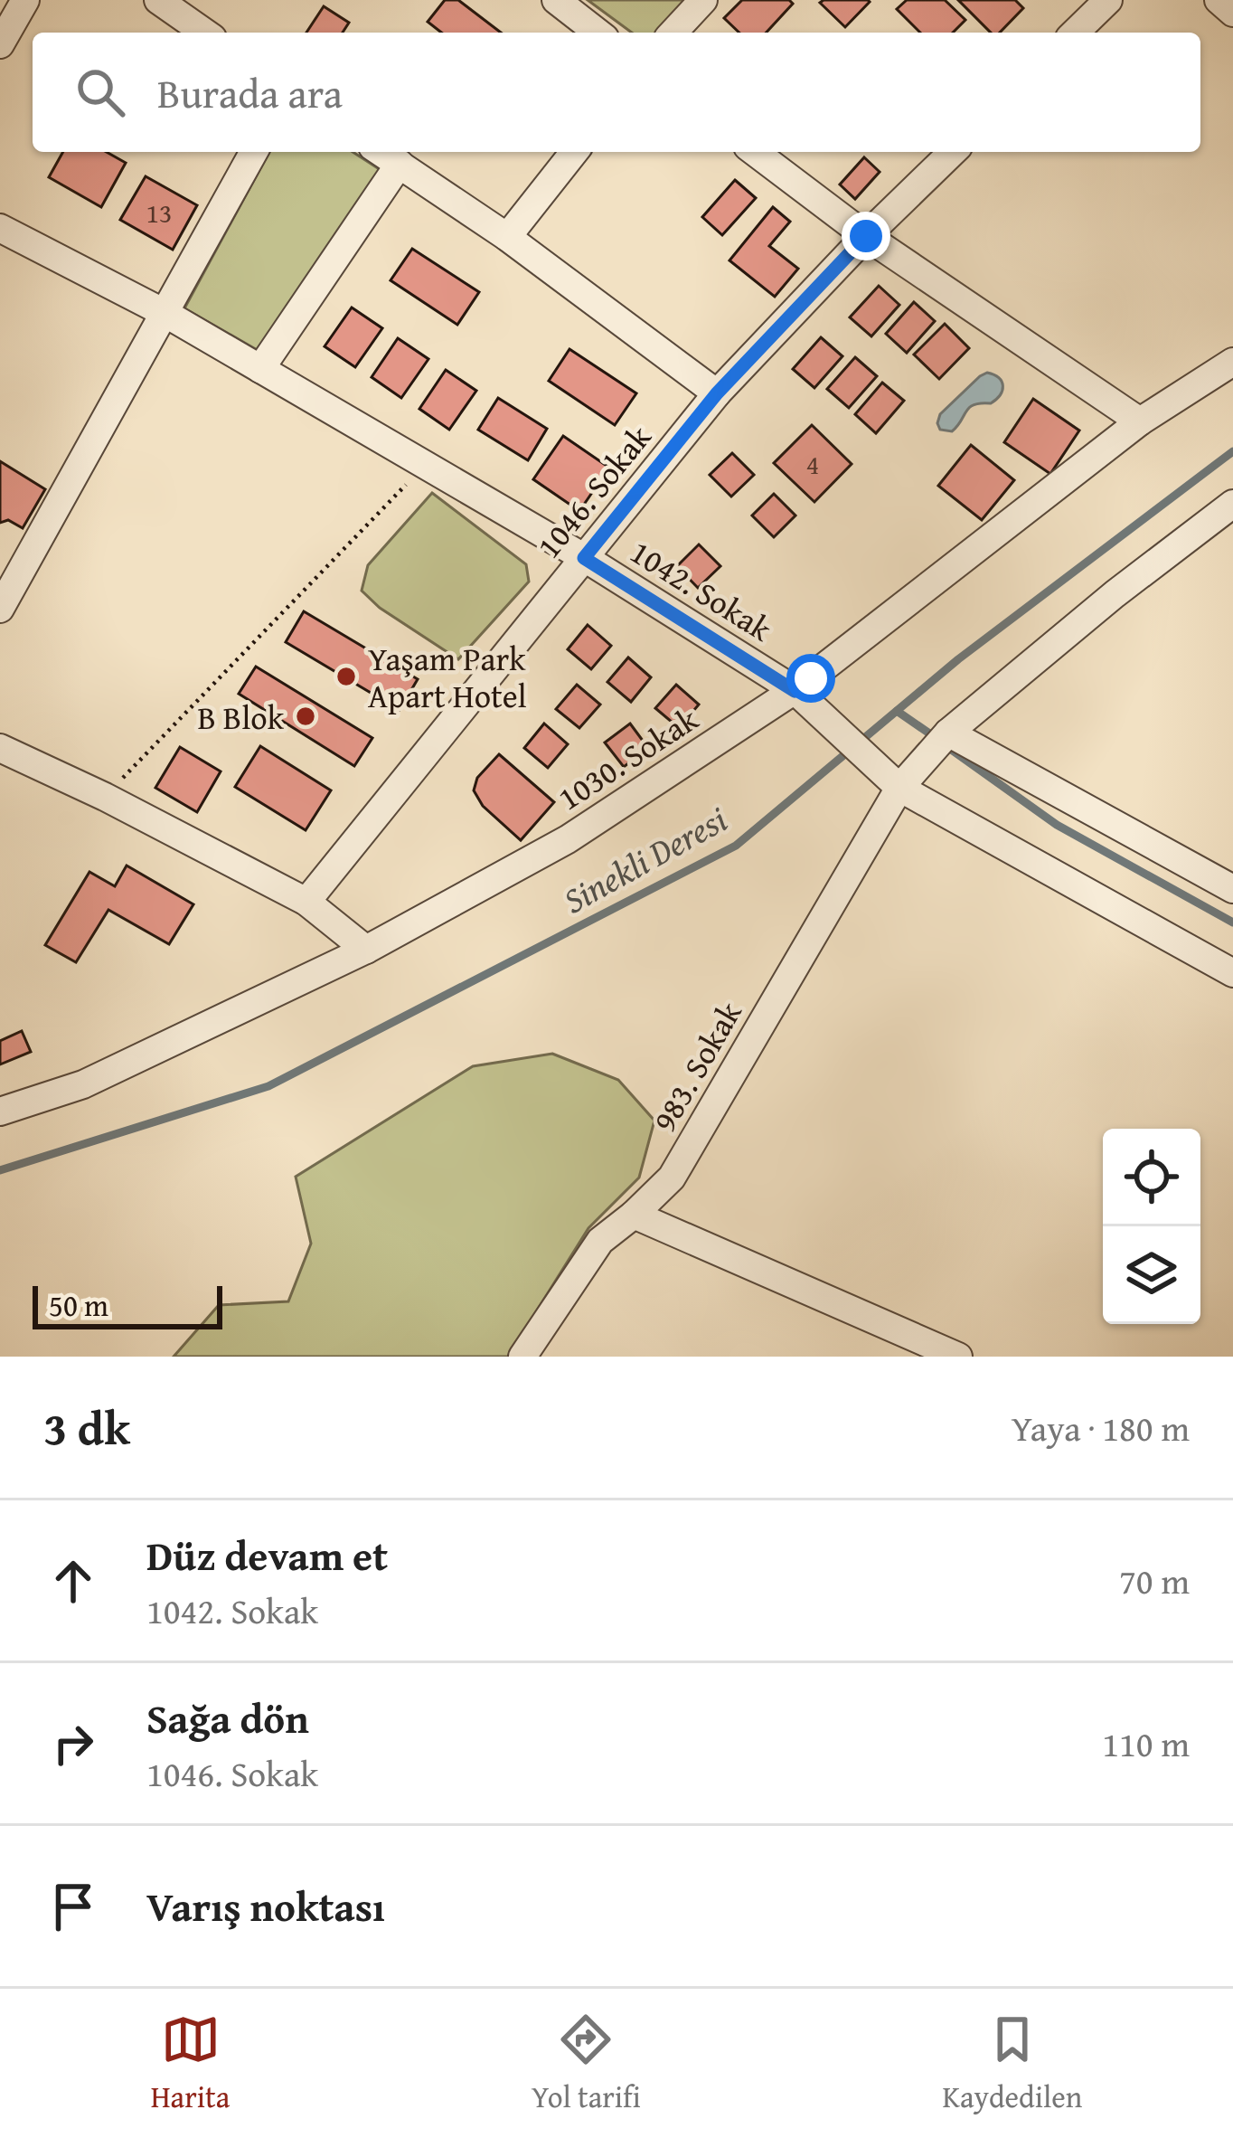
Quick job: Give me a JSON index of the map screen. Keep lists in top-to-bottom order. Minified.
{"streets":{"street":["1046. Sokak","1042. Sokak","1030. Sokak","983. Sokak"]},"crossings":[["1046. Sokak","1042. Sokak"],["1042. Sokak","1030. Sokak"],["1042. Sokak","983. Sokak"]],"water":["Sinekli Deresi"],"places":["Yaşam Park Apart Hotel","B Blok"],"house_numbers":["13","4"],"scale_bar":"50 m","page":{"search":"Burada ara","scale":"50 m","heading":["3 dk","Yaya · 180 m"],"list":[["Düz devam et","1042. Sokak","70 m"],["Sağa dön","1046. Sokak","110 m"],"Varış noktası"],"nav":["Harita","Yol tarifi","Kaydedilen"]}}
